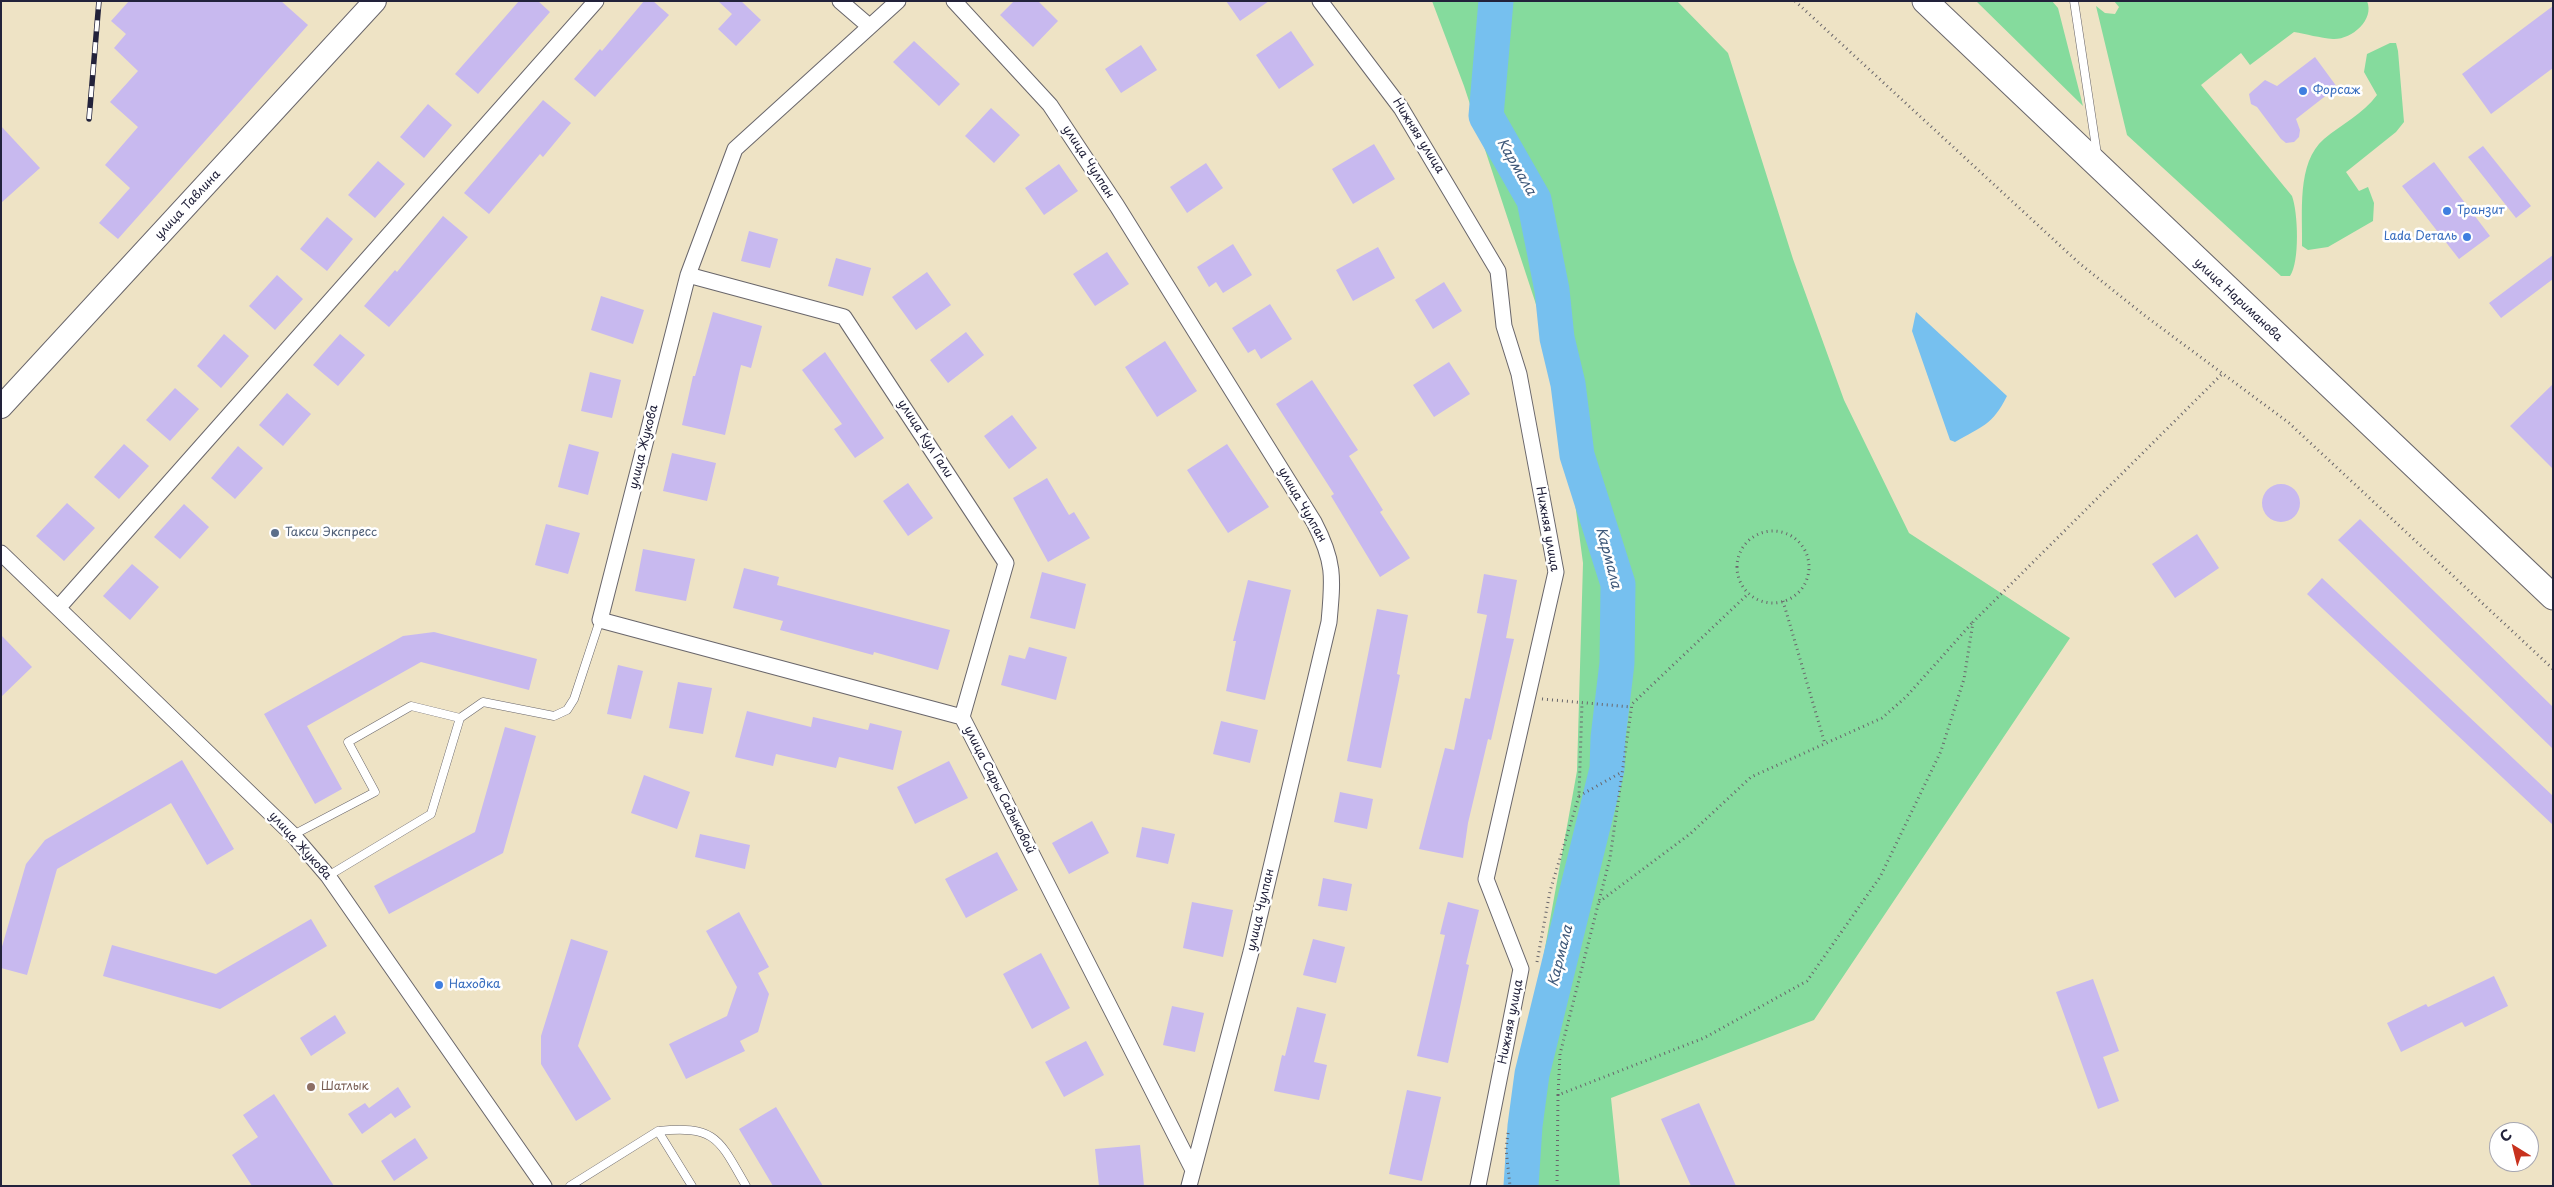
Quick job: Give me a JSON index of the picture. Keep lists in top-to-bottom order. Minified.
{"streets":{"main road":["улица Тавлина","улица Нариманова"],"street":["Нижняя улица","улица Чулпан","улица Кул Гали","улица Жукова","улица Сары Садыковой"]},"crossings":[["улица Чулпан","улица Сары Садыковой"],["улица Кул Гали","улица Жукова"],["улица Кул Гали","улица Сары Садыковой"],["улица Жукова","улица Сары Садыковой"]],"water":["Кармала"],"places":["Форсаж","Транзит","Lada Dеталь","Такси Экспресс","Находка","Шатлык"],"north":"top left"}
